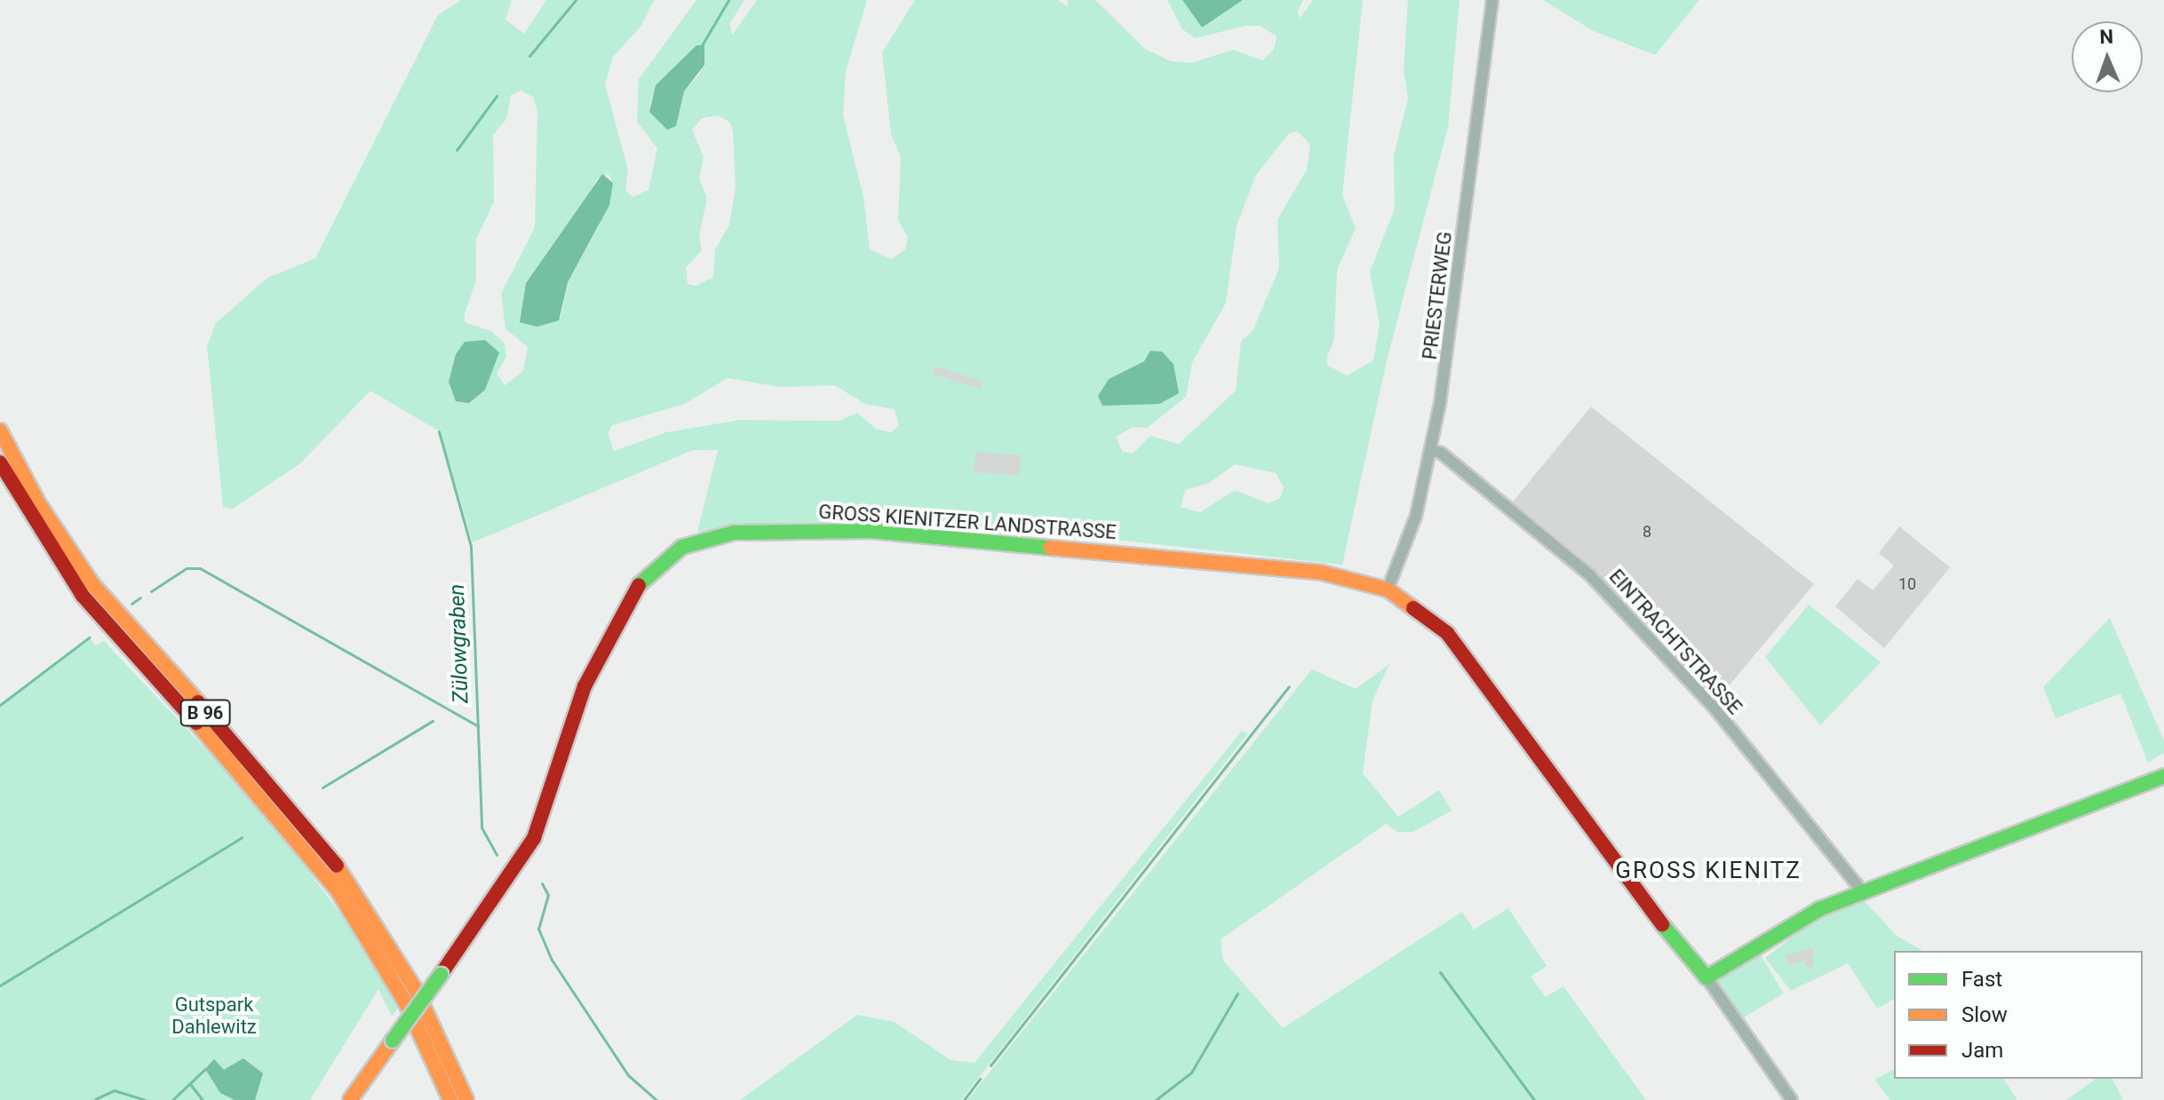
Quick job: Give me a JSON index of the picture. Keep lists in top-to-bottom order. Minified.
{"streets":{"main road":["GROSS KIENITZER LANDSTRASSE","B 96"],"street":["PRIESTERWEG","EINTRACHTSTRASSE"]},"crossings":[["PRIESTERWEG","GROSS KIENITZER LANDSTRASSE"],["PRIESTERWEG","EINTRACHTSTRASSE"]],"districts":["GROSS KIENITZ"],"water":["Zülowgraben"],"parks":["Gutspark Dahlewitz"],"house_numbers":["8","10"],"legend":["Fast","Slow","Jam"],"north":"top"}
